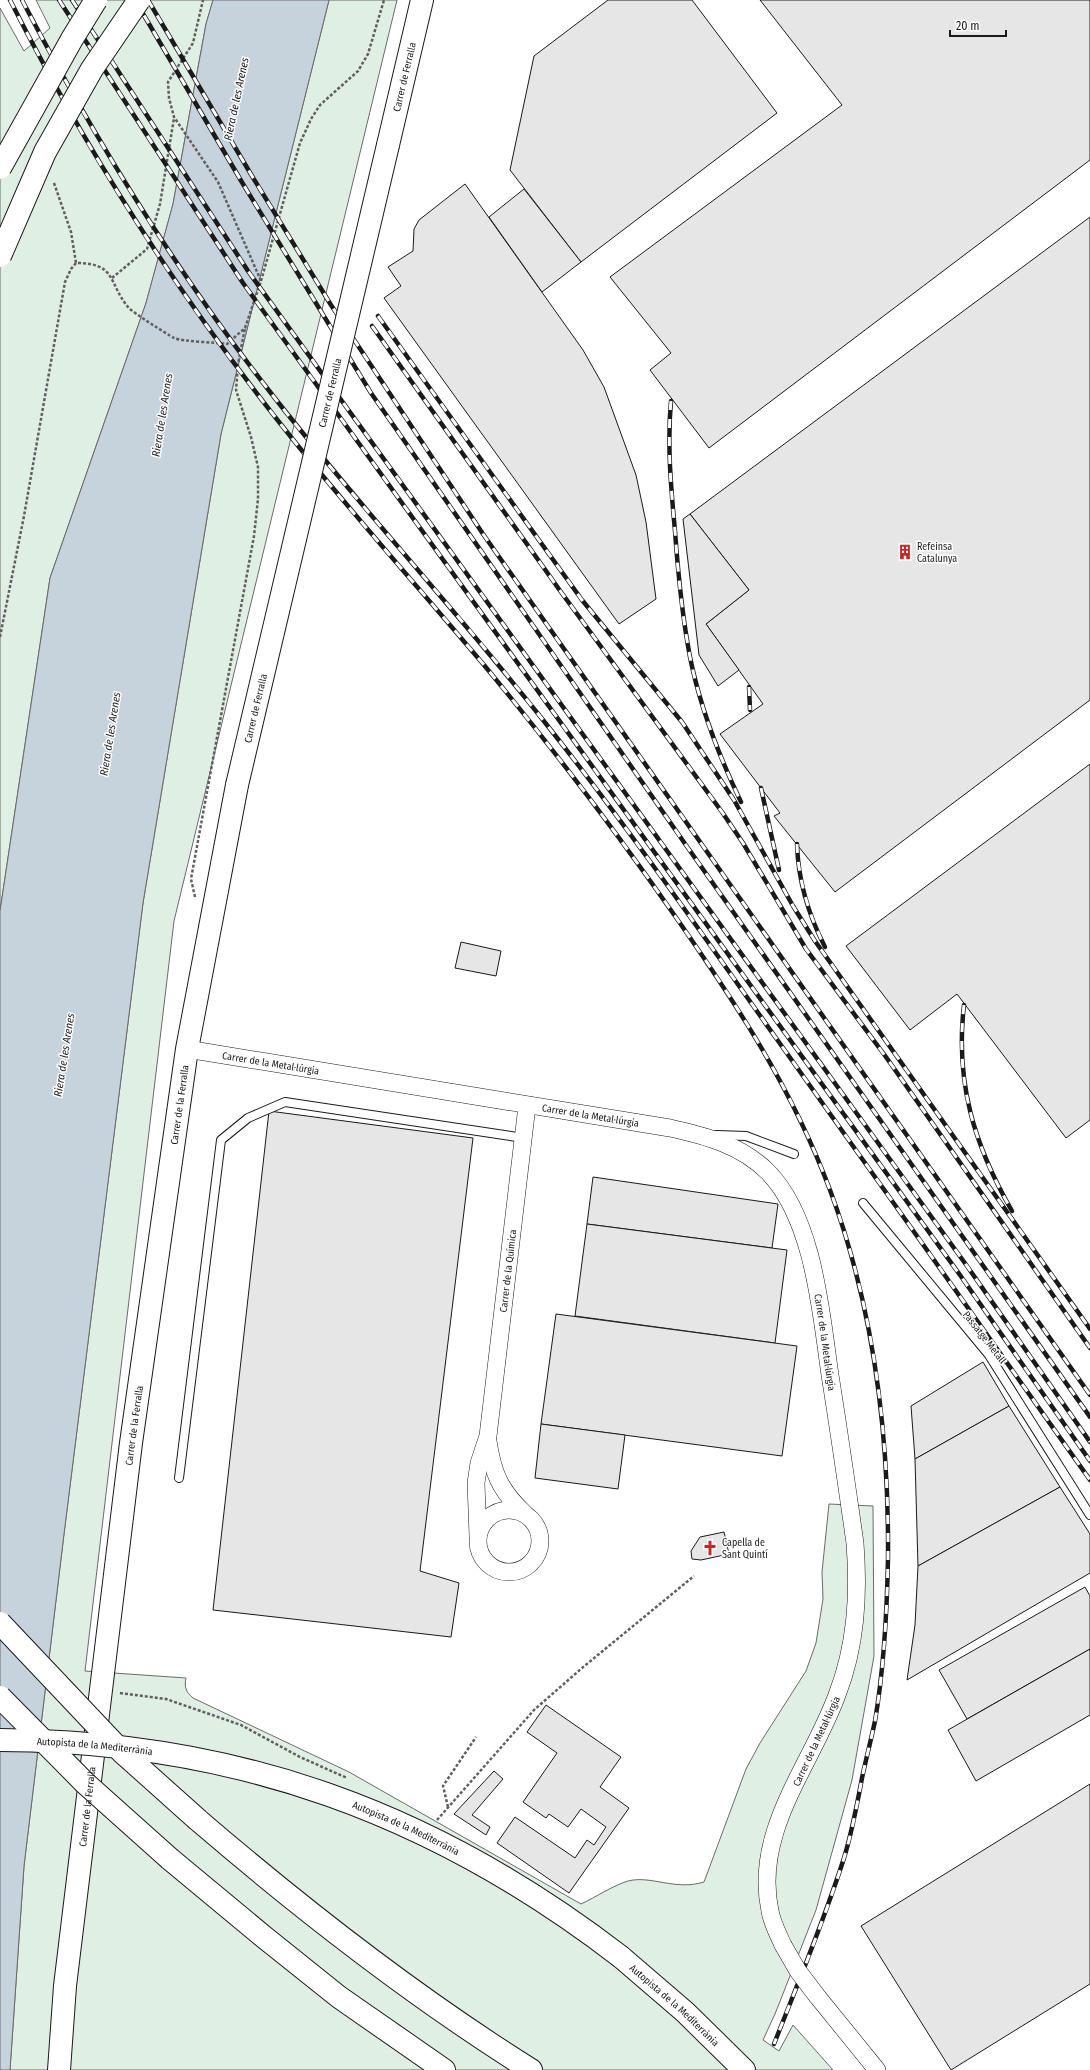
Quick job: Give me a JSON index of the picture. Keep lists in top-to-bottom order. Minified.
{"streets":{"main road":["Carrer de Ferralla","Carrer de la Ferralla","Autopista de la Mediterrània"],"street":["Carrer de la Metal·lúrgia","Carrer de la Química"],"lane":["Passatge Metall"]},"crossings":[["Carrer de Ferralla","Carrer de la Ferralla"],["Carrer de la Metal·lúrgia","Carrer de la Ferralla"],["Carrer de la Metal·lúrgia","Carrer de la Química"]],"water":["Riera de les Arenes"],"places":{"building":["Refeinsa Catalunya"],"church":["Capella de Sant Quintí"]},"scale_bar":"20 m"}
